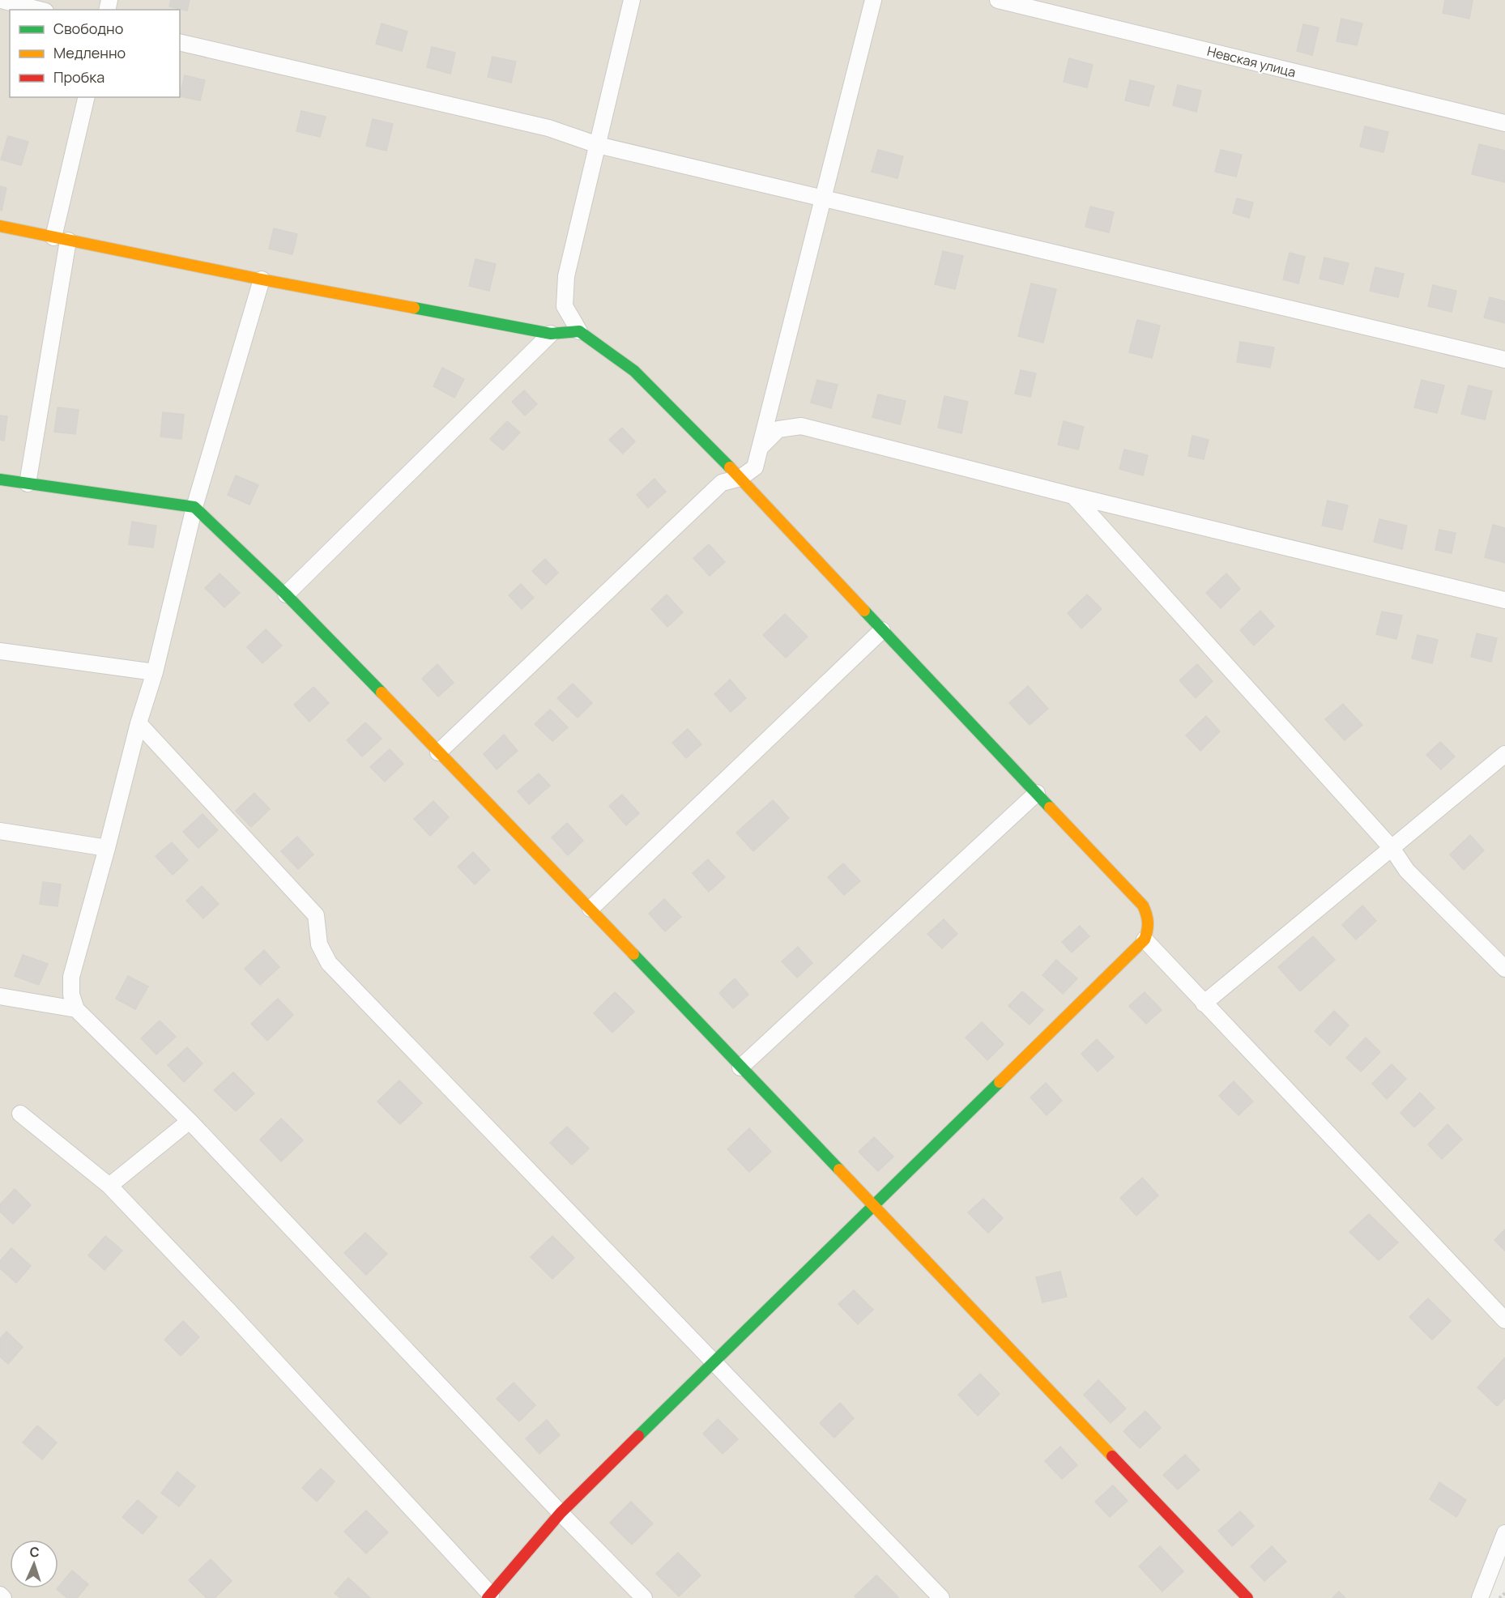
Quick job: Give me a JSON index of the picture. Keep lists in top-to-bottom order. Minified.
{"streets":{"street":["Невская улица"]},"legend":["Свободно","Медленно","Пробка"],"north":"top"}
